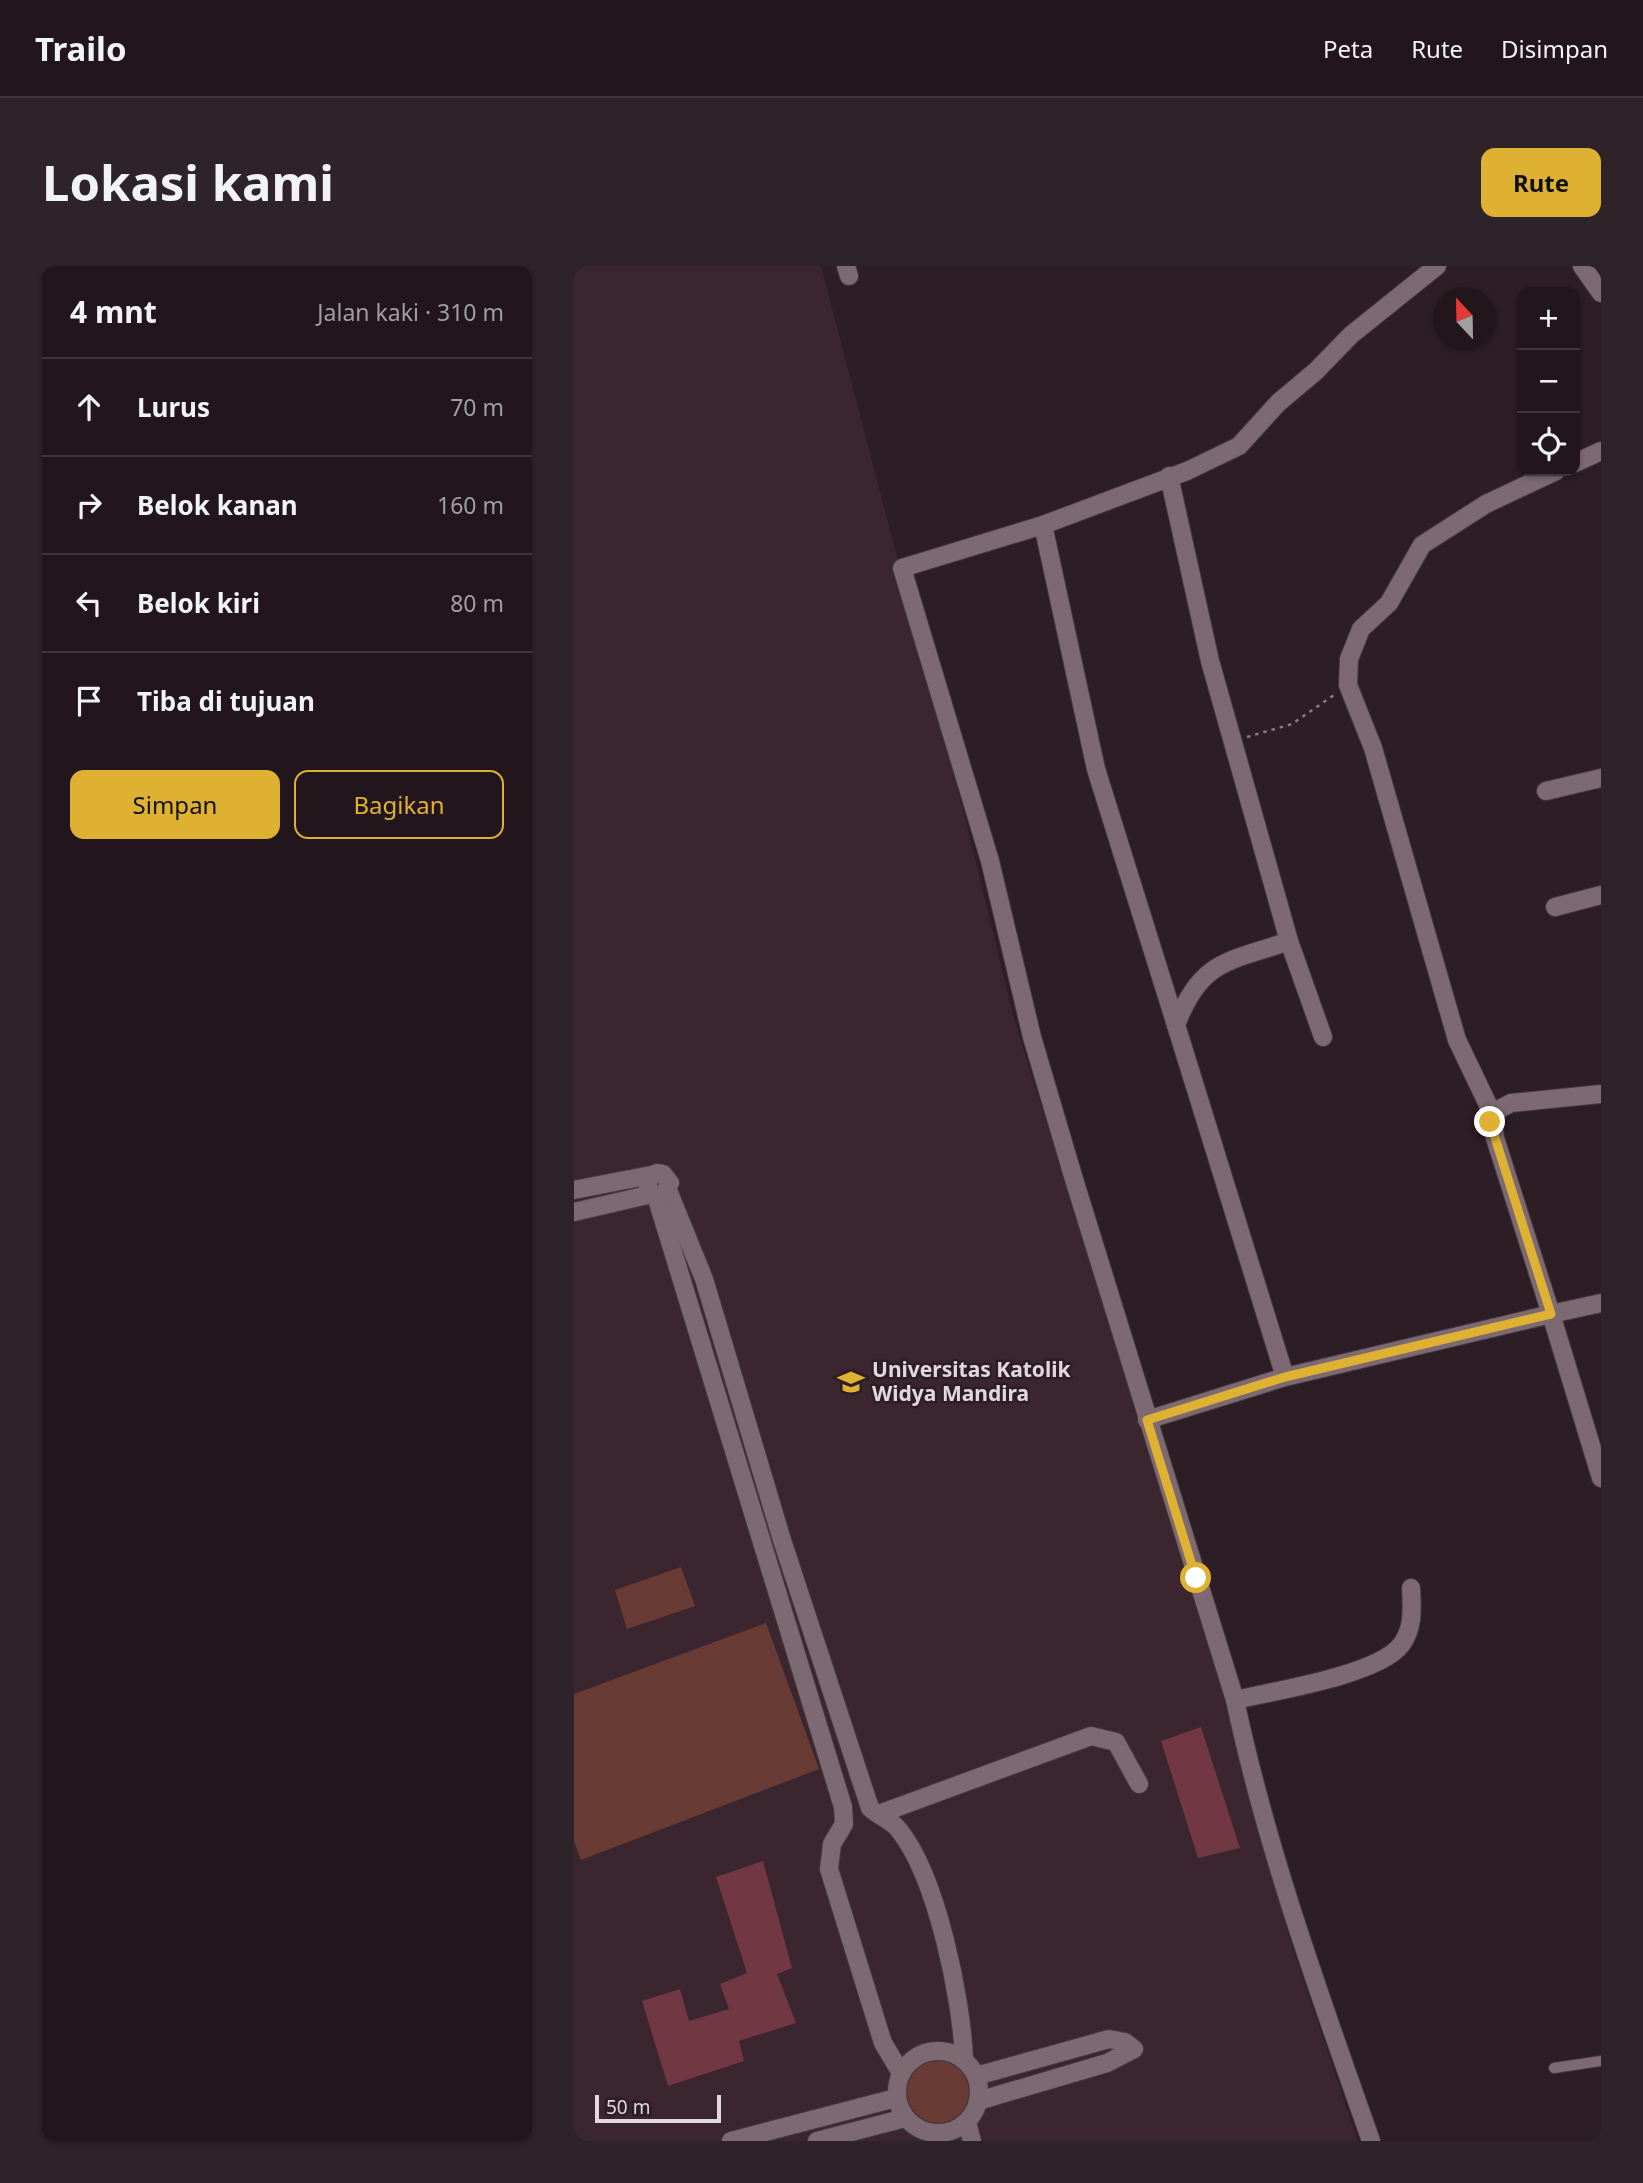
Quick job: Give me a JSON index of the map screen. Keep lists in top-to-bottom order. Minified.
{"places":{"school or university":["Universitas Katolik Widya Mandira"]},"scale_bar":"50 m","north":"top","page":{"header":"Trailo","nav":["Peta","Rute","Disimpan"],"buttons":["Rute",["Simpan","Bagikan"]],"title":"Lokasi kami","heading":["4 mnt","Jalan kaki · 310 m"],"map_buttons":["+","−"],"list":[["Lurus","70 m"],["Belok kanan","160 m"],["Belok kiri","80 m"],"Tiba di tujuan"],"scale":"50 m"}}
